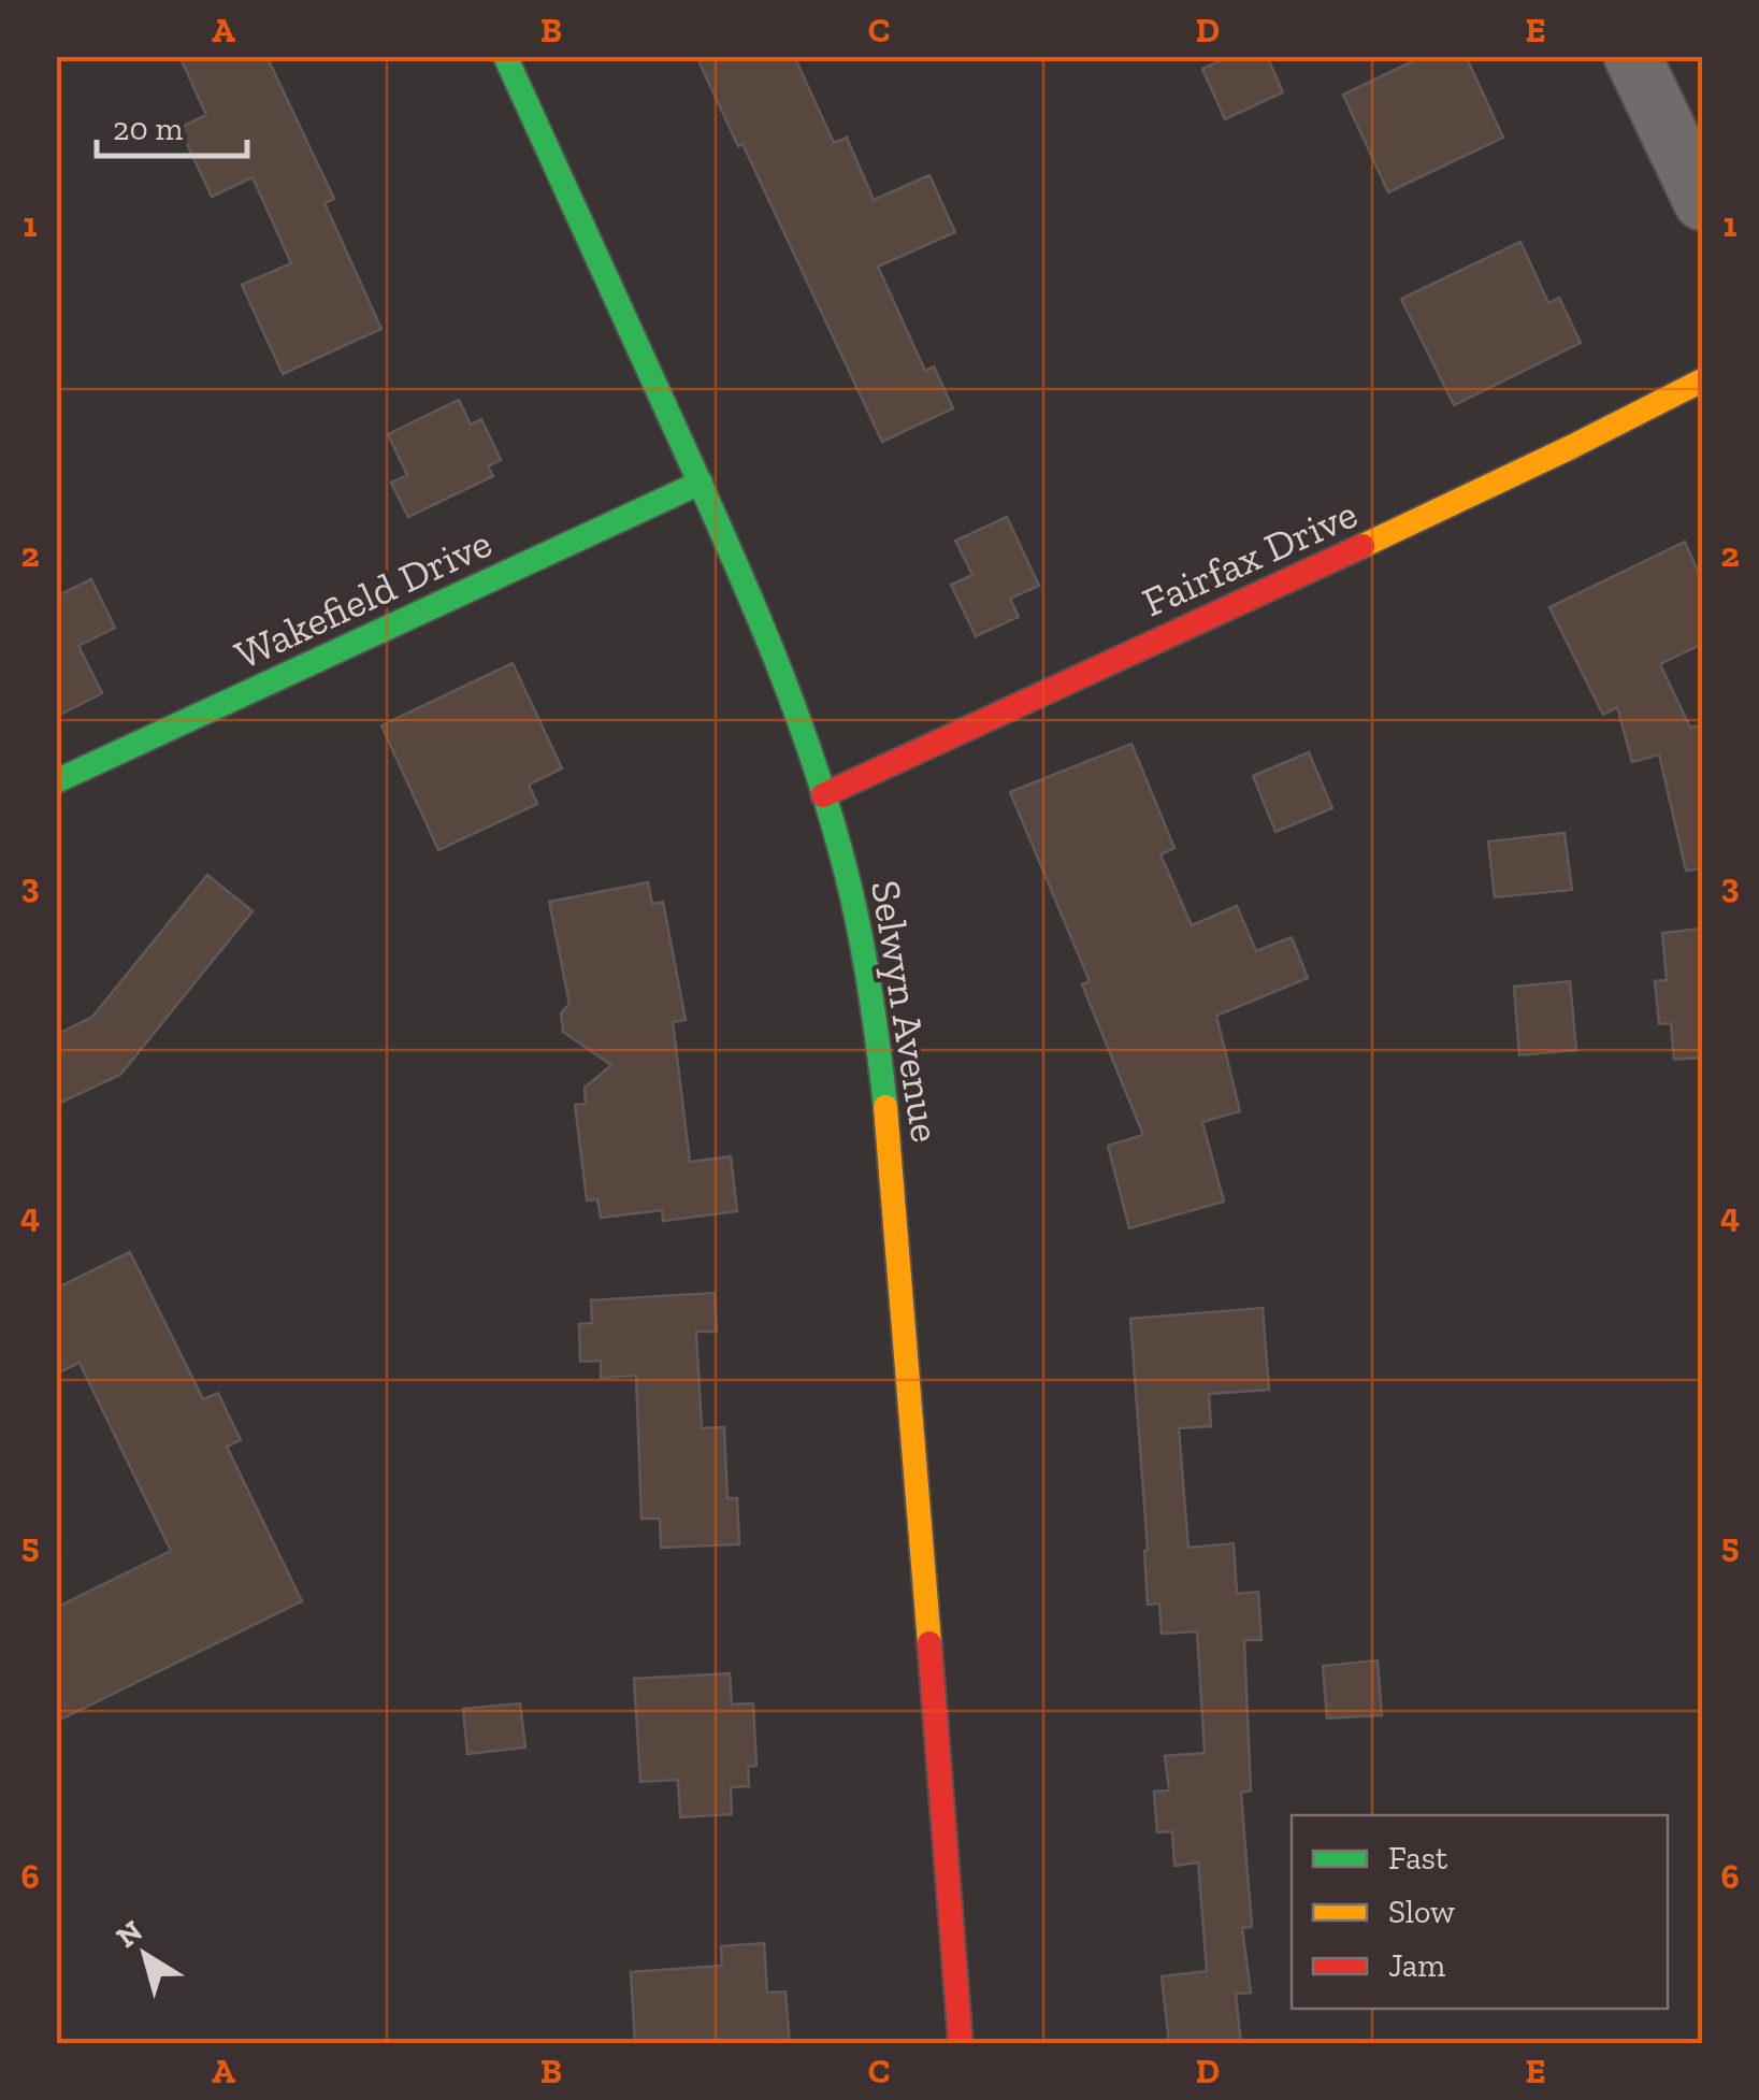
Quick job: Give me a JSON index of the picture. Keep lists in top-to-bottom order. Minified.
{"streets":{"street":["Fairfax Drive","Wakefield Drive","Selwyn Avenue"]},"crossings":[["Fairfax Drive","Selwyn Avenue"],["Wakefield Drive","Selwyn Avenue"]],"legend":["Fast","Slow","Jam"],"scale_bar":"20 m","north":"top left","grid":{"columns":["A","B","C","D","E"],"rows":["1","2","3","4","5","6"]}}
